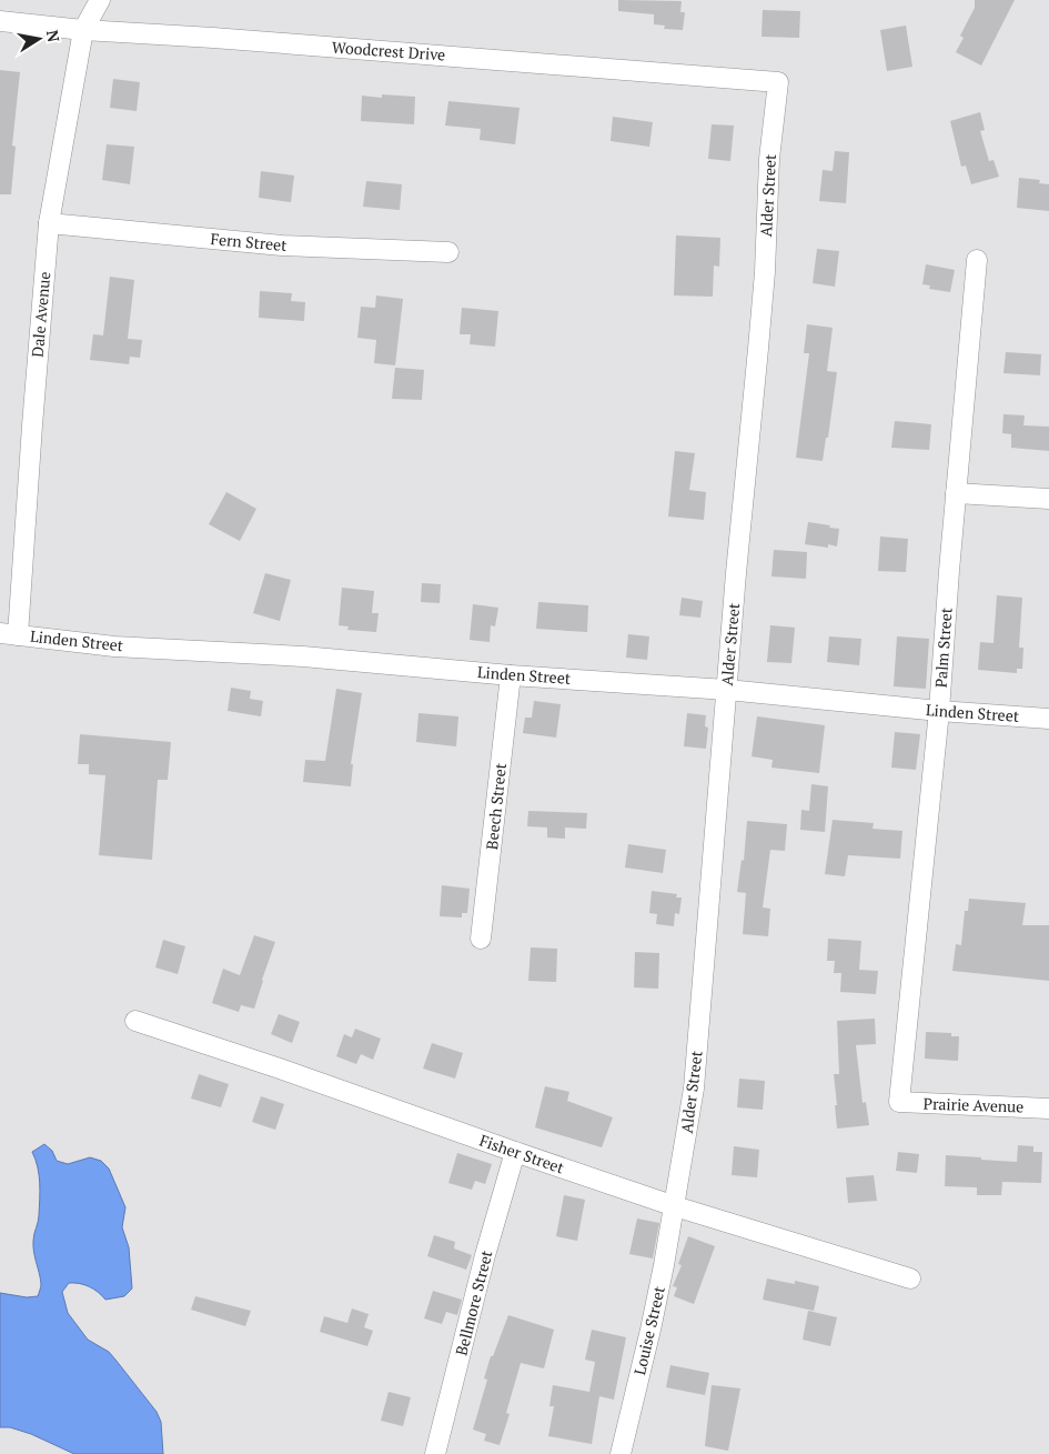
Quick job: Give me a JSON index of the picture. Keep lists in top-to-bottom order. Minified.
{"streets":{"street":["Woodcrest Drive","Alder Street","Fern Street","Dale Avenue","Linden Street","Palm Street","Beech Street","Prairie Avenue","Fisher Street","Bellmore Street","Louise Street"]},"crossings":[["Woodcrest Drive","Alder Street"],["Woodcrest Drive","Dale Avenue"],["Alder Street","Linden Street"],["Alder Street","Fisher Street"],["Alder Street","Louise Street"],["Fern Street","Dale Avenue"],["Dale Avenue","Linden Street"],["Linden Street","Palm Street"],["Linden Street","Beech Street"],["Palm Street","Prairie Avenue"],["Fisher Street","Bellmore Street"],["Fisher Street","Louise Street"]],"north":"right"}
